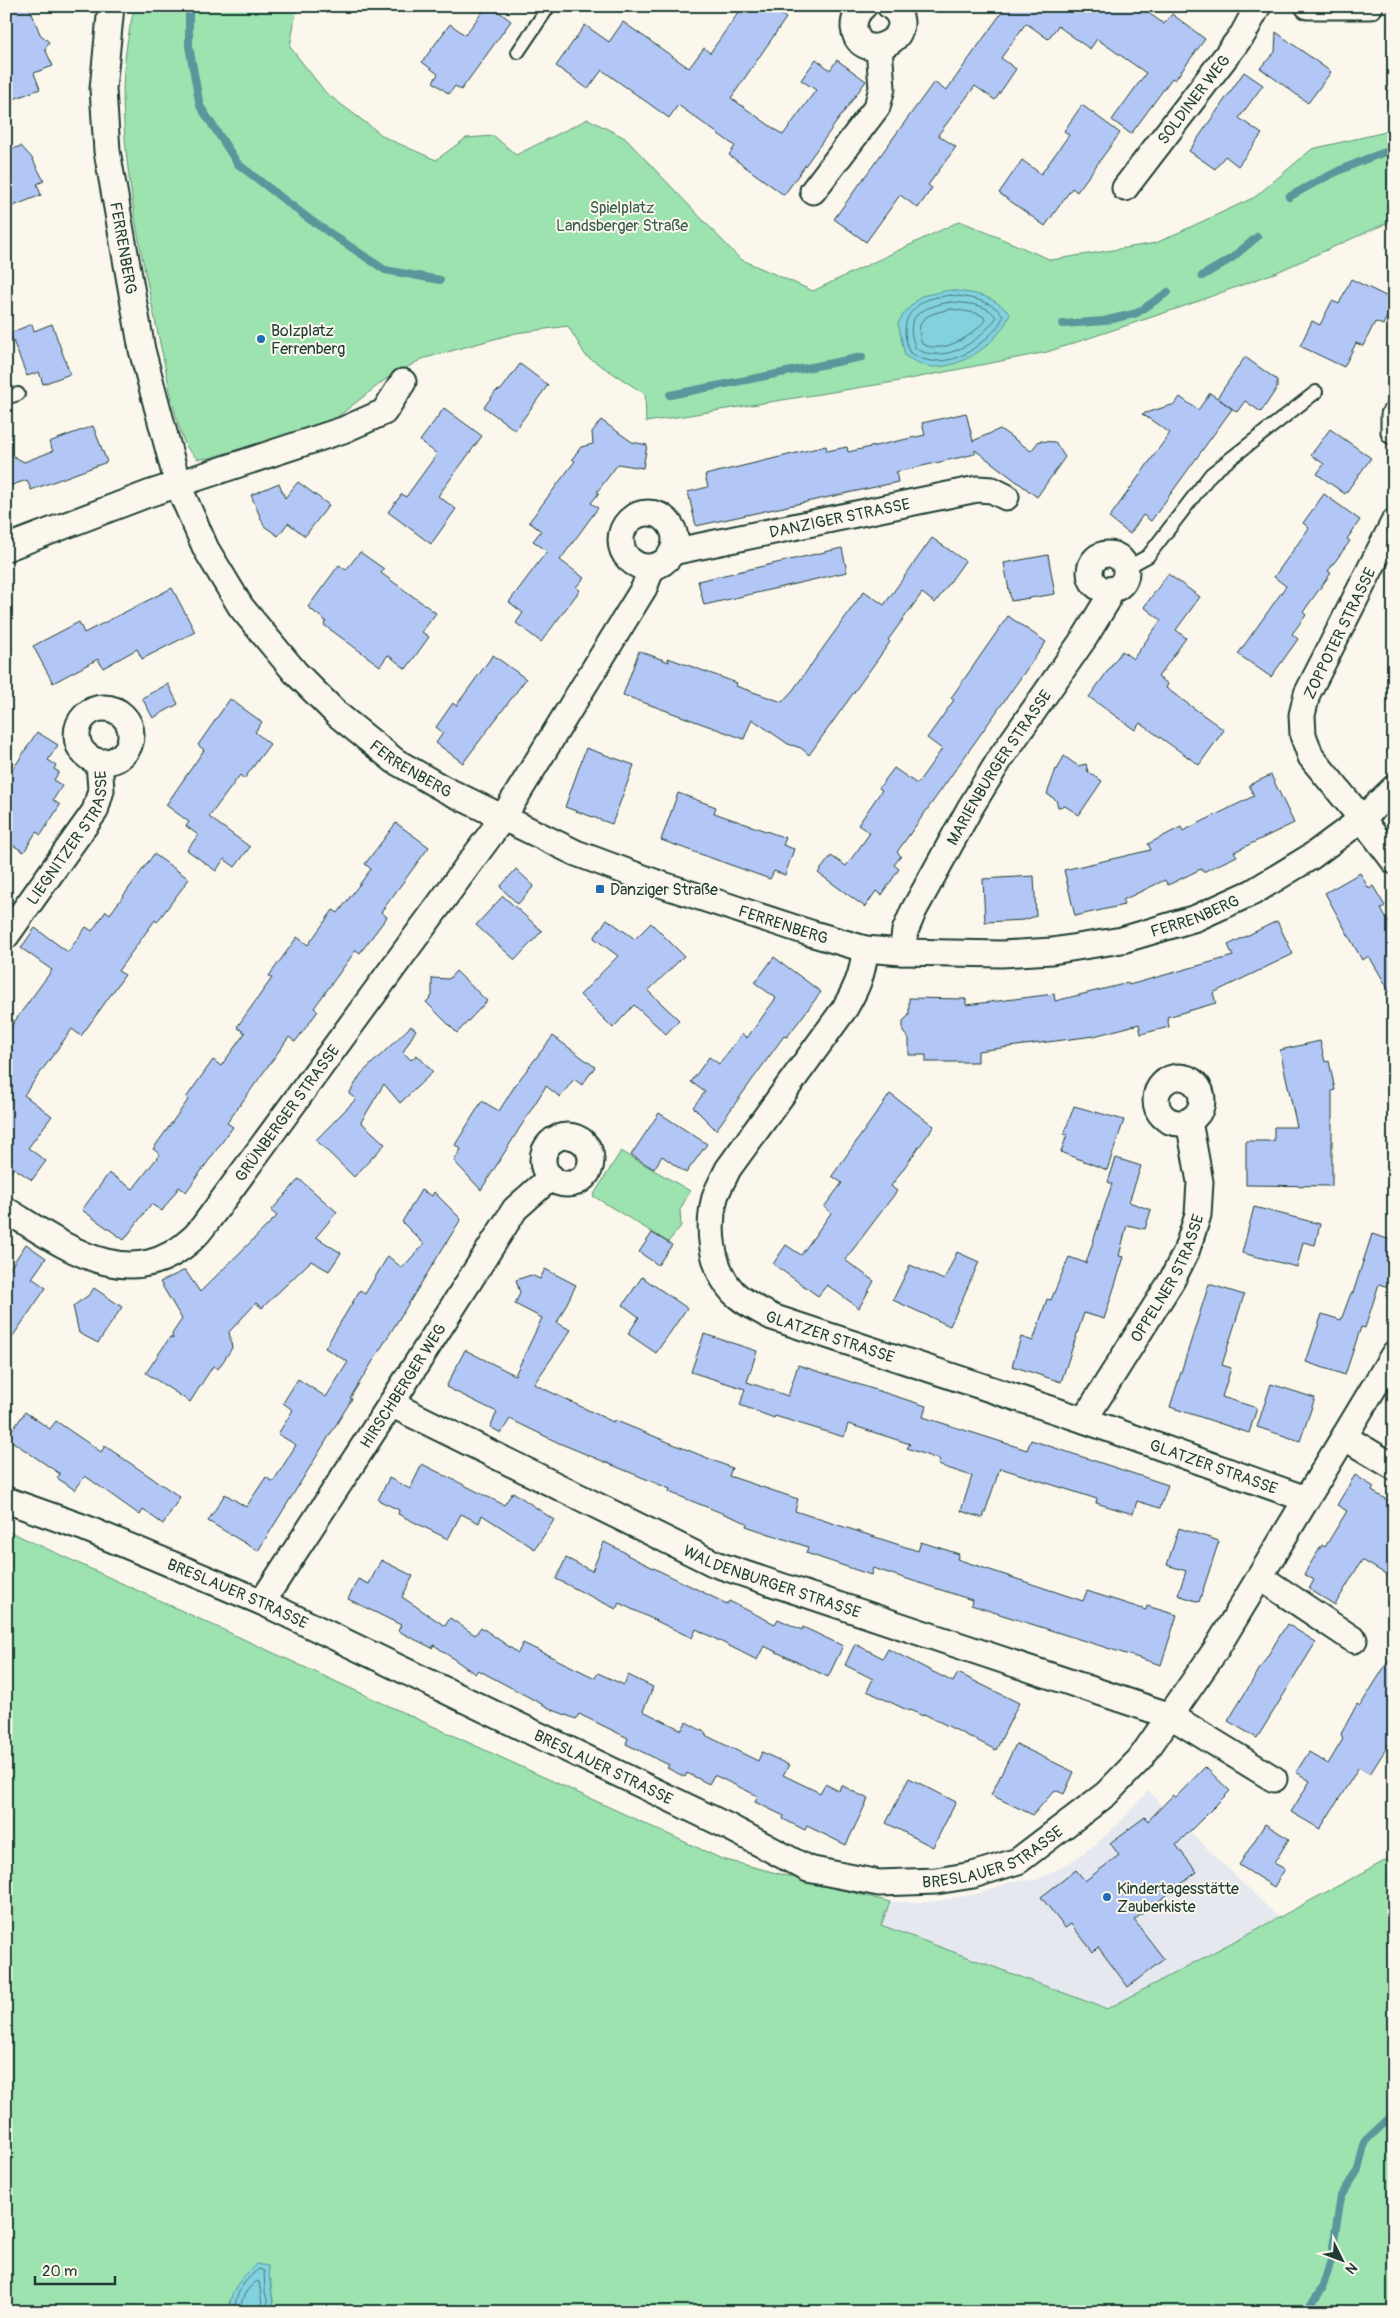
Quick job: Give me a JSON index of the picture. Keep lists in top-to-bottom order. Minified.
{"streets":{"street":["SOLDINER WEG","FERRENBERG","DANZIGER STRASSE","ZOPPOTER STRASSE","MARIENBURGER STRASSE","LIEGNITZER STRASSE","GRÜNBERGER STRASSE","OPPELNER STRASSE","GLATZER STRASSE","HIRSCHBERGER WEG","WALDENBURGER STRASSE","BRESLAUER STRASSE"]},"crossings":[["FERRENBERG","DANZIGER STRASSE"],["FERRENBERG","ZOPPOTER STRASSE"],["FERRENBERG","MARIENBURGER STRASSE"],["FERRENBERG","GRÜNBERGER STRASSE"],["FERRENBERG","GLATZER STRASSE"],["DANZIGER STRASSE","GRÜNBERGER STRASSE"],["OPPELNER STRASSE","GLATZER STRASSE"],["GLATZER STRASSE","BRESLAUER STRASSE"],["HIRSCHBERGER WEG","WALDENBURGER STRASSE"],["HIRSCHBERGER WEG","BRESLAUER STRASSE"],["WALDENBURGER STRASSE","BRESLAUER STRASSE"]],"parks":["Spielplatz Landsberger Straße"],"places":{"other":["Bolzplatz Ferrenberg","Kindertagesstätte Zauberkiste"],"transit":["Danziger Straße"]},"scale_bar":"20 m","north":"bottom right"}
